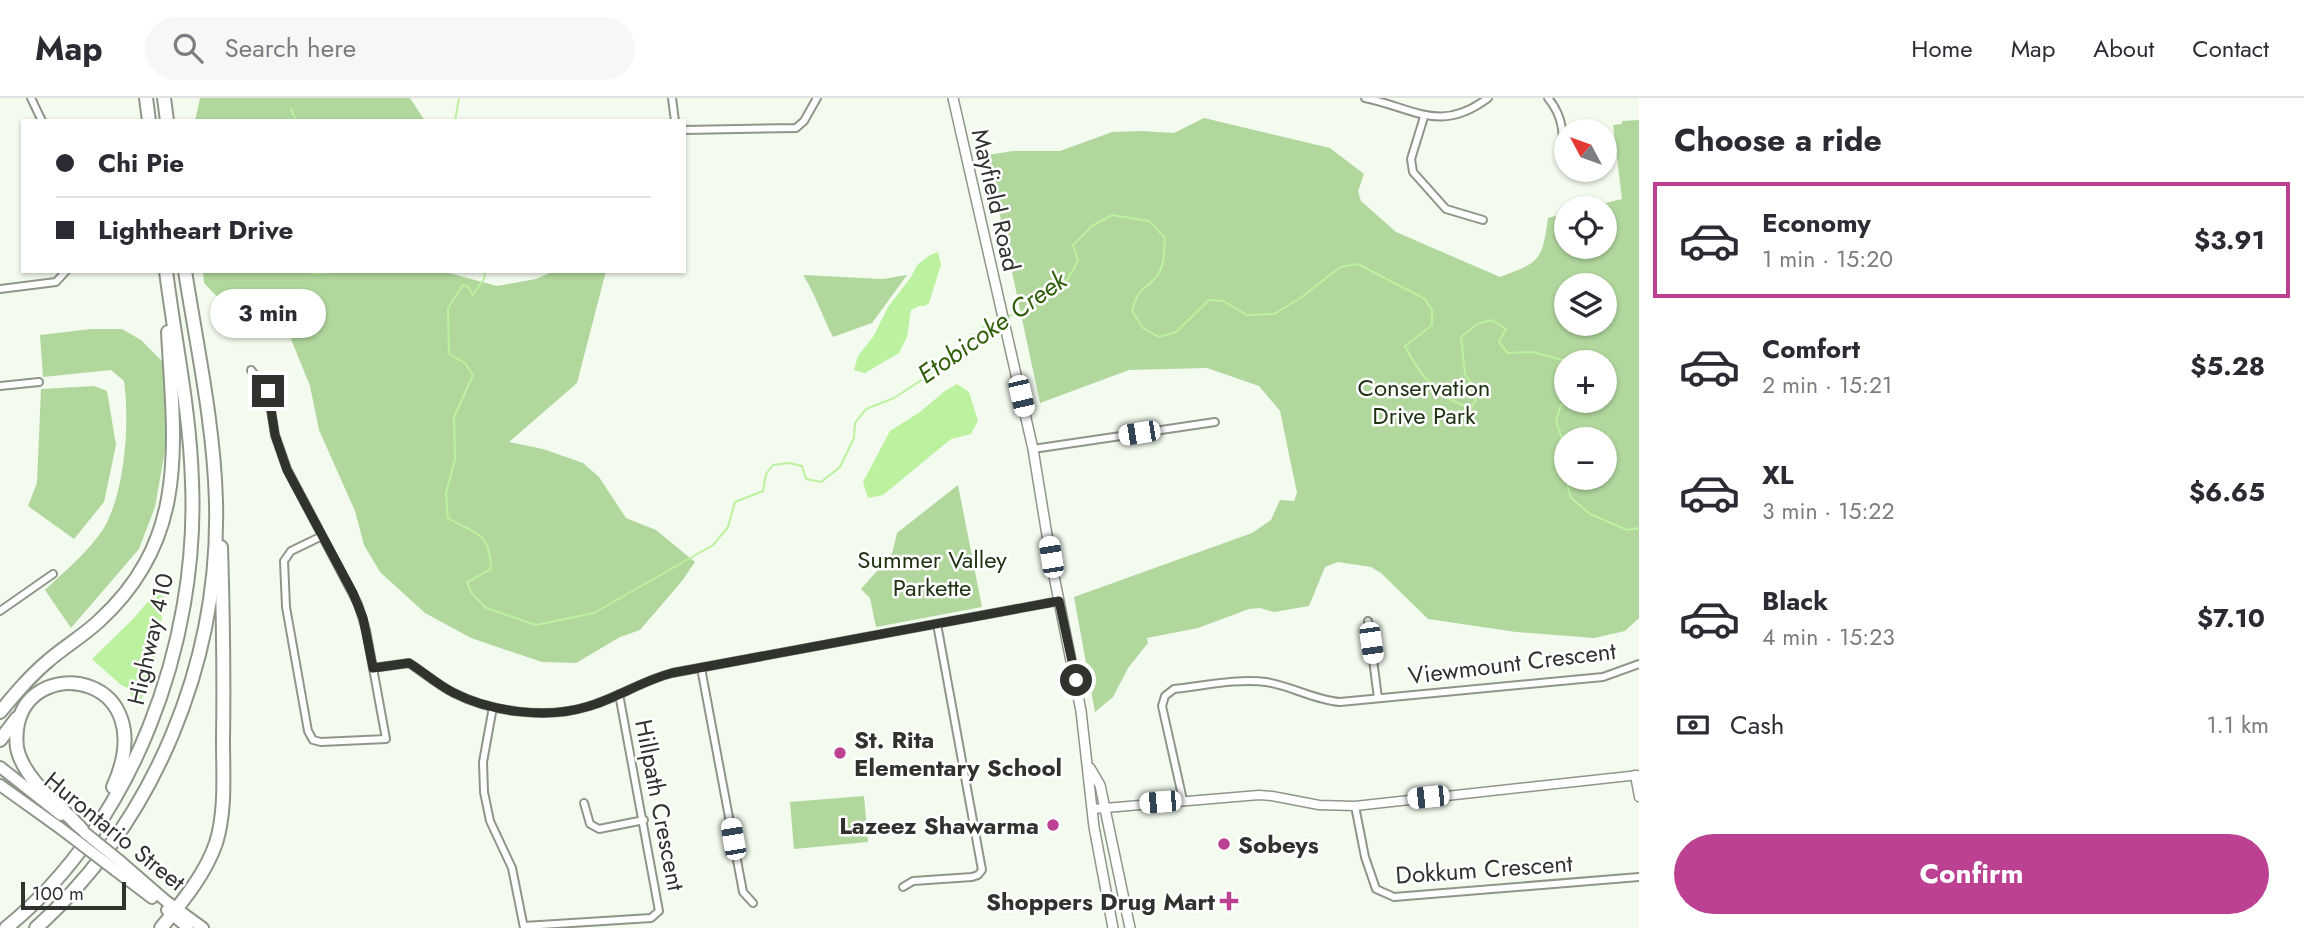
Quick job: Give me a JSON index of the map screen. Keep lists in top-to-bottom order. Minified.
{"streets":{"highway":["Highway 410"],"main road":["Mayfield Road","Hurontario Street"],"street":["Viewmount Crescent","Hillpath Crescent","Dokkum Crescent"]},"water":["Etobicoke Creek"],"parks":["Conservation Drive Park","Summer Valley Parkette"],"places":{"other":["St. Rita Elementary School","Lazeez Shawarma","Sobeys"],"health":["Shoppers Drug Mart"]},"scale_bar":"100 m","north":"top left","page":{"header":"Map","search":"Search here","nav":["Home","Map","About","Contact"],"heading":"Choose a ride","map_buttons":["+","−"],"banner":["Chi Pie","Lightheart Drive"],"list":[{"name":"Economy","note":"1 min · 15:20","value":"$3.91"},{"name":"Comfort","note":"2 min · 15:21","value":"$5.28"},{"name":"XL","note":"3 min · 15:22","value":"$6.65"},{"name":"Black","note":"4 min · 15:23","value":"$7.10"}],"bubble":"3 min","pay":["Cash","1.1 km"],"buttons":"Confirm","scale":"100 m"}}
